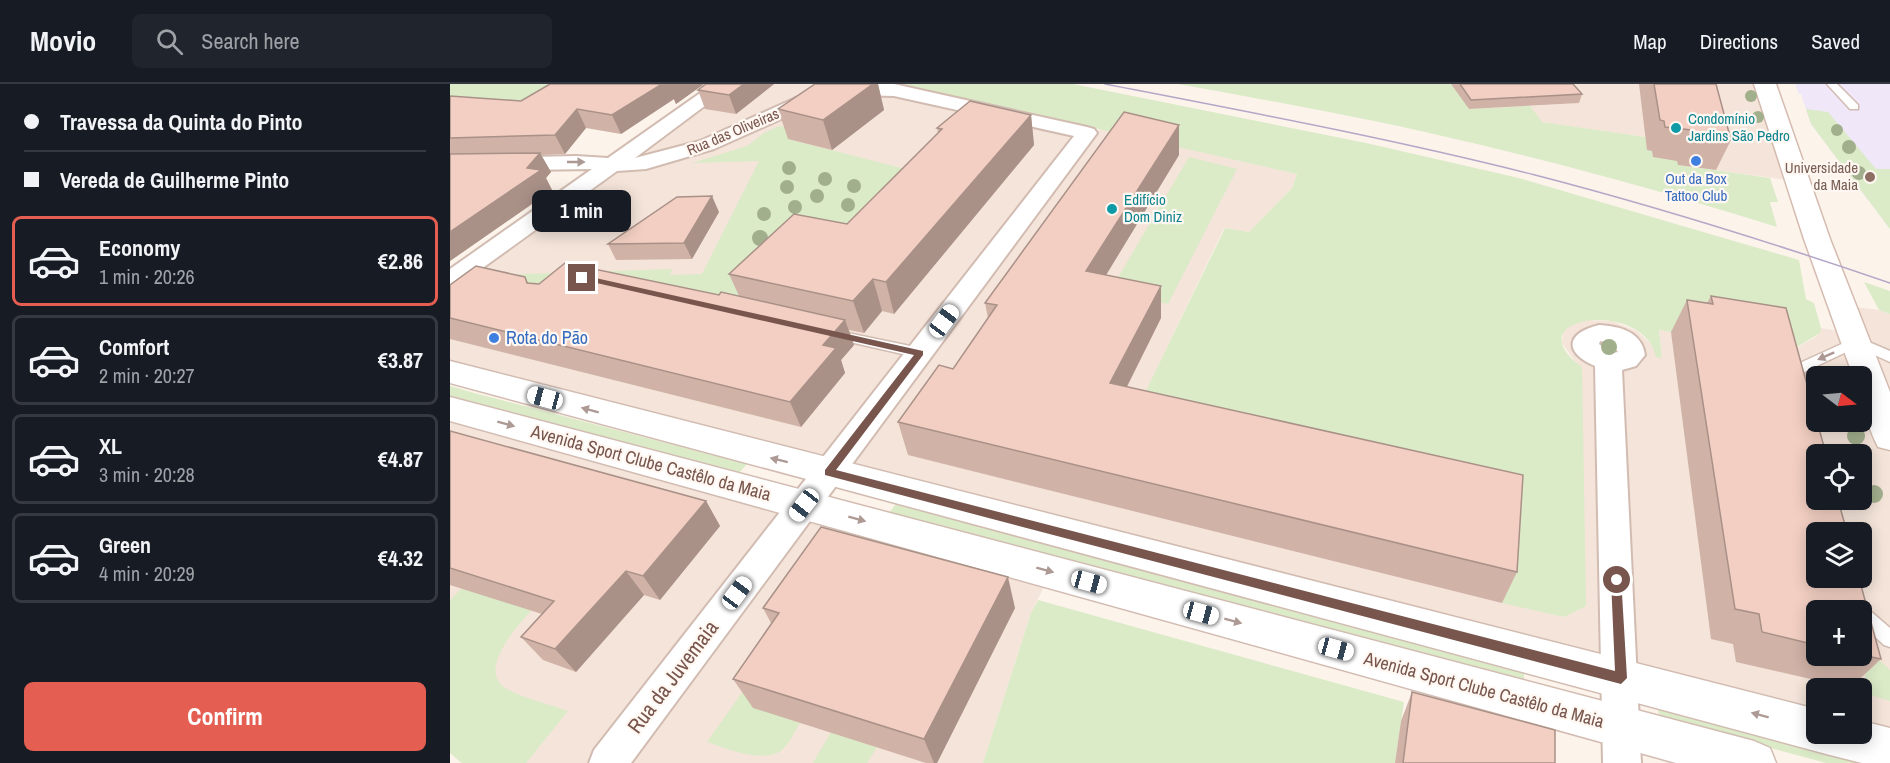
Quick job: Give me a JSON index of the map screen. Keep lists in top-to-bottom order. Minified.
{"streets":{"street":["Rua das Oliveiras","Avenida Sport Clube Castêlo da Maia","Rua da Juvemaia"]},"crossings":[["Rua das Oliveiras","Rua da Juvemaia"],["Avenida Sport Clube Castêlo da Maia","Rua da Juvemaia"]],"places":["Condomínio Jardins São Pedro","Out da Box Tattoo Club","Universidade da Maia","Edifício Dom Diniz","Rota do Pão"],"north":"right","page":{"header":"Movio","search":"Search here","nav":["Map","Directions","Saved"],"banner":["Travessa da Quinta do Pinto","Vereda de Guilherme Pinto"],"bubble":"1 min","list":[{"name":"Economy","note":"1 min · 20:26","value":"€2.86"},{"name":"Comfort","note":"2 min · 20:27","value":"€3.87"},{"name":"XL","note":"3 min · 20:28","value":"€4.87"},{"name":"Green","note":"4 min · 20:29","value":"€4.32"}],"map_buttons":["+","−"],"buttons":"Confirm"}}
